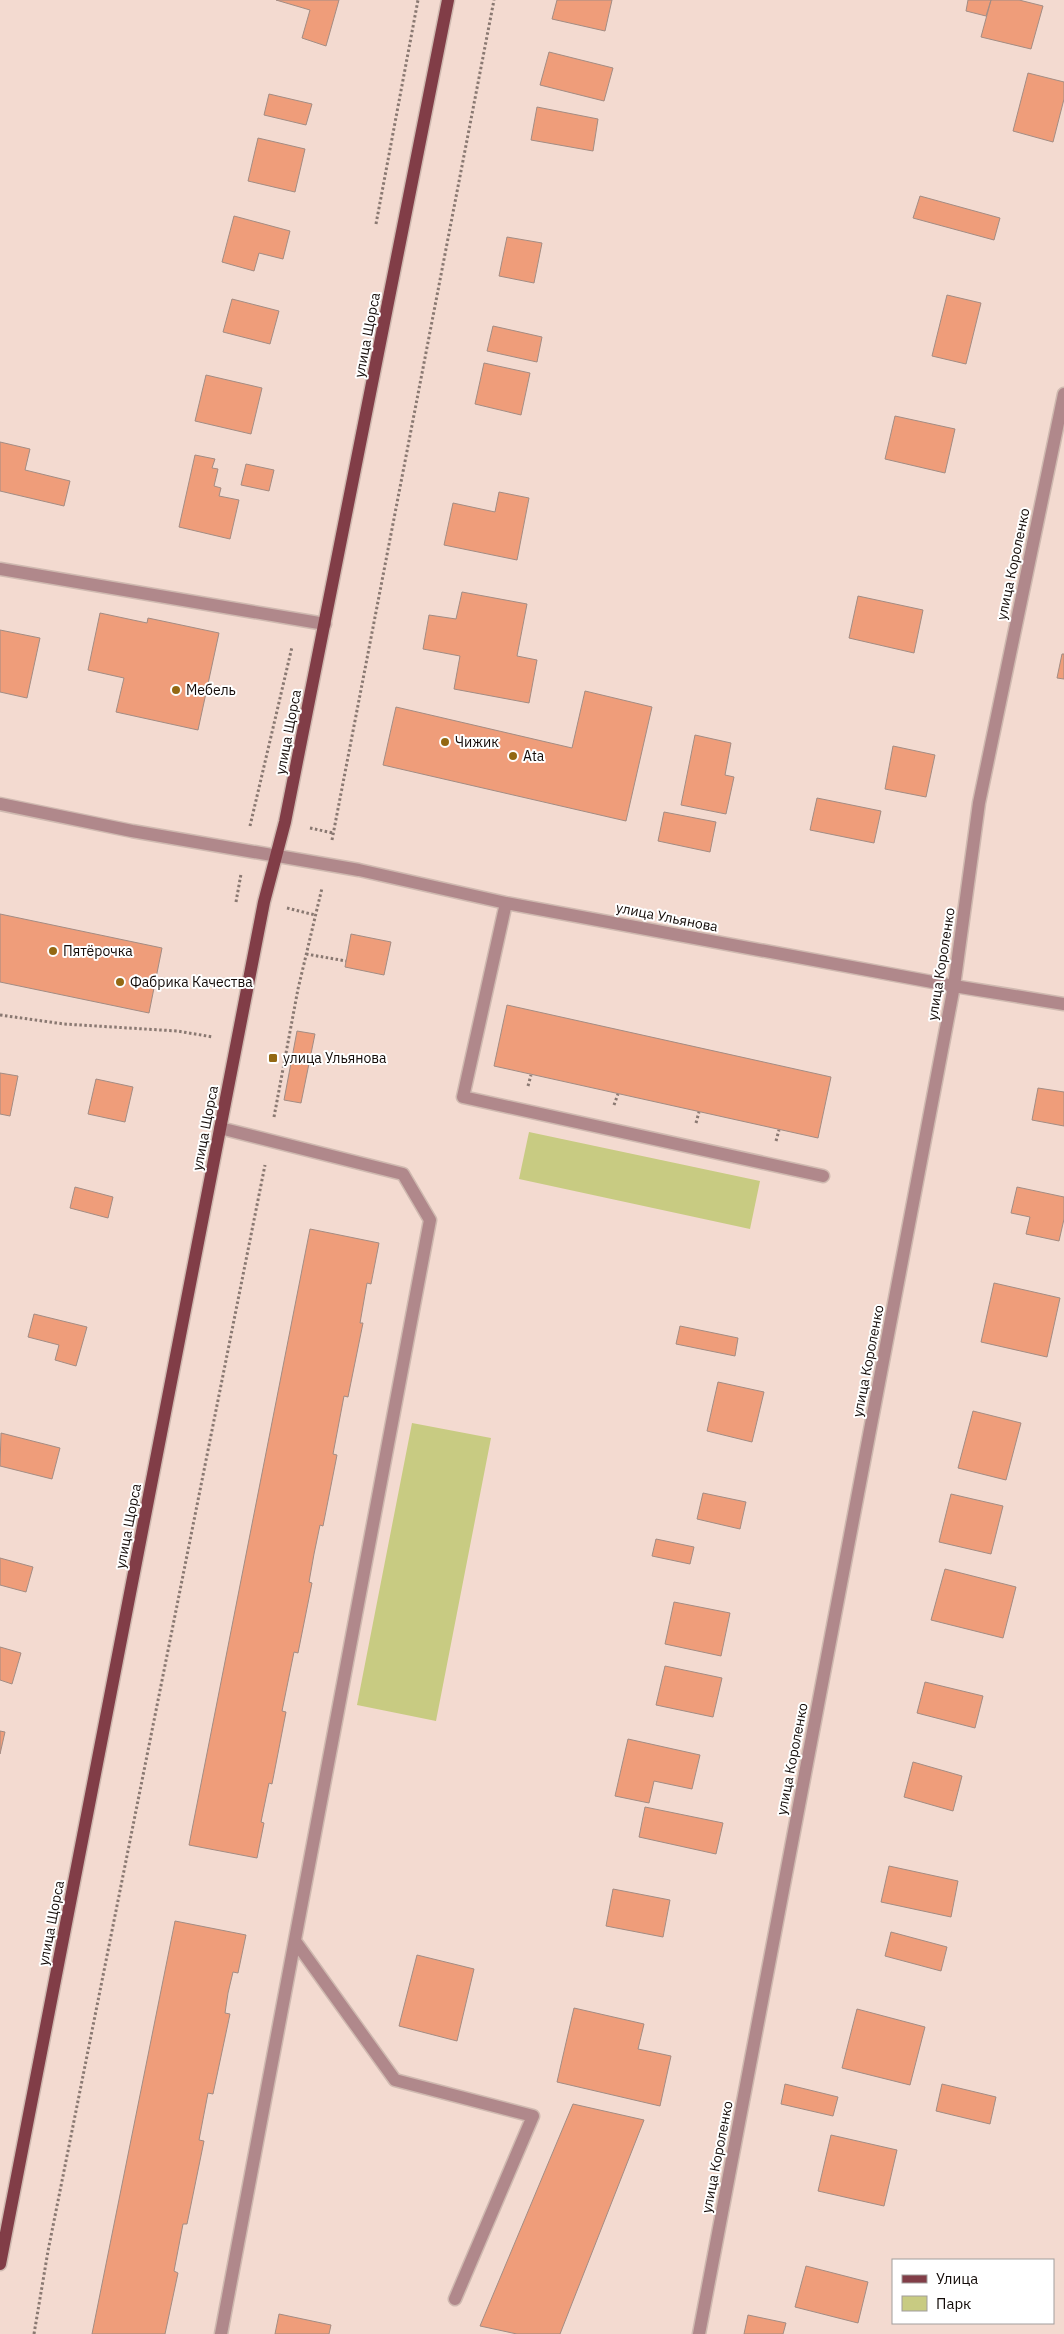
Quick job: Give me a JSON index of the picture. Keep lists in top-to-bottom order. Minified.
{"streets":{"main road":["улица Щорса"],"street":["улица Короленко","улица Ульянова"]},"crossings":[["улица Щорса","улица Ульянова"],["улица Короленко","улица Ульянова"]],"places":{"other":["Мебель","Чижик","Ata","Пятёрочка","Фабрика Качества"],"transit":["улица Ульянова"]},"legend":["Улица","Парк"]}
